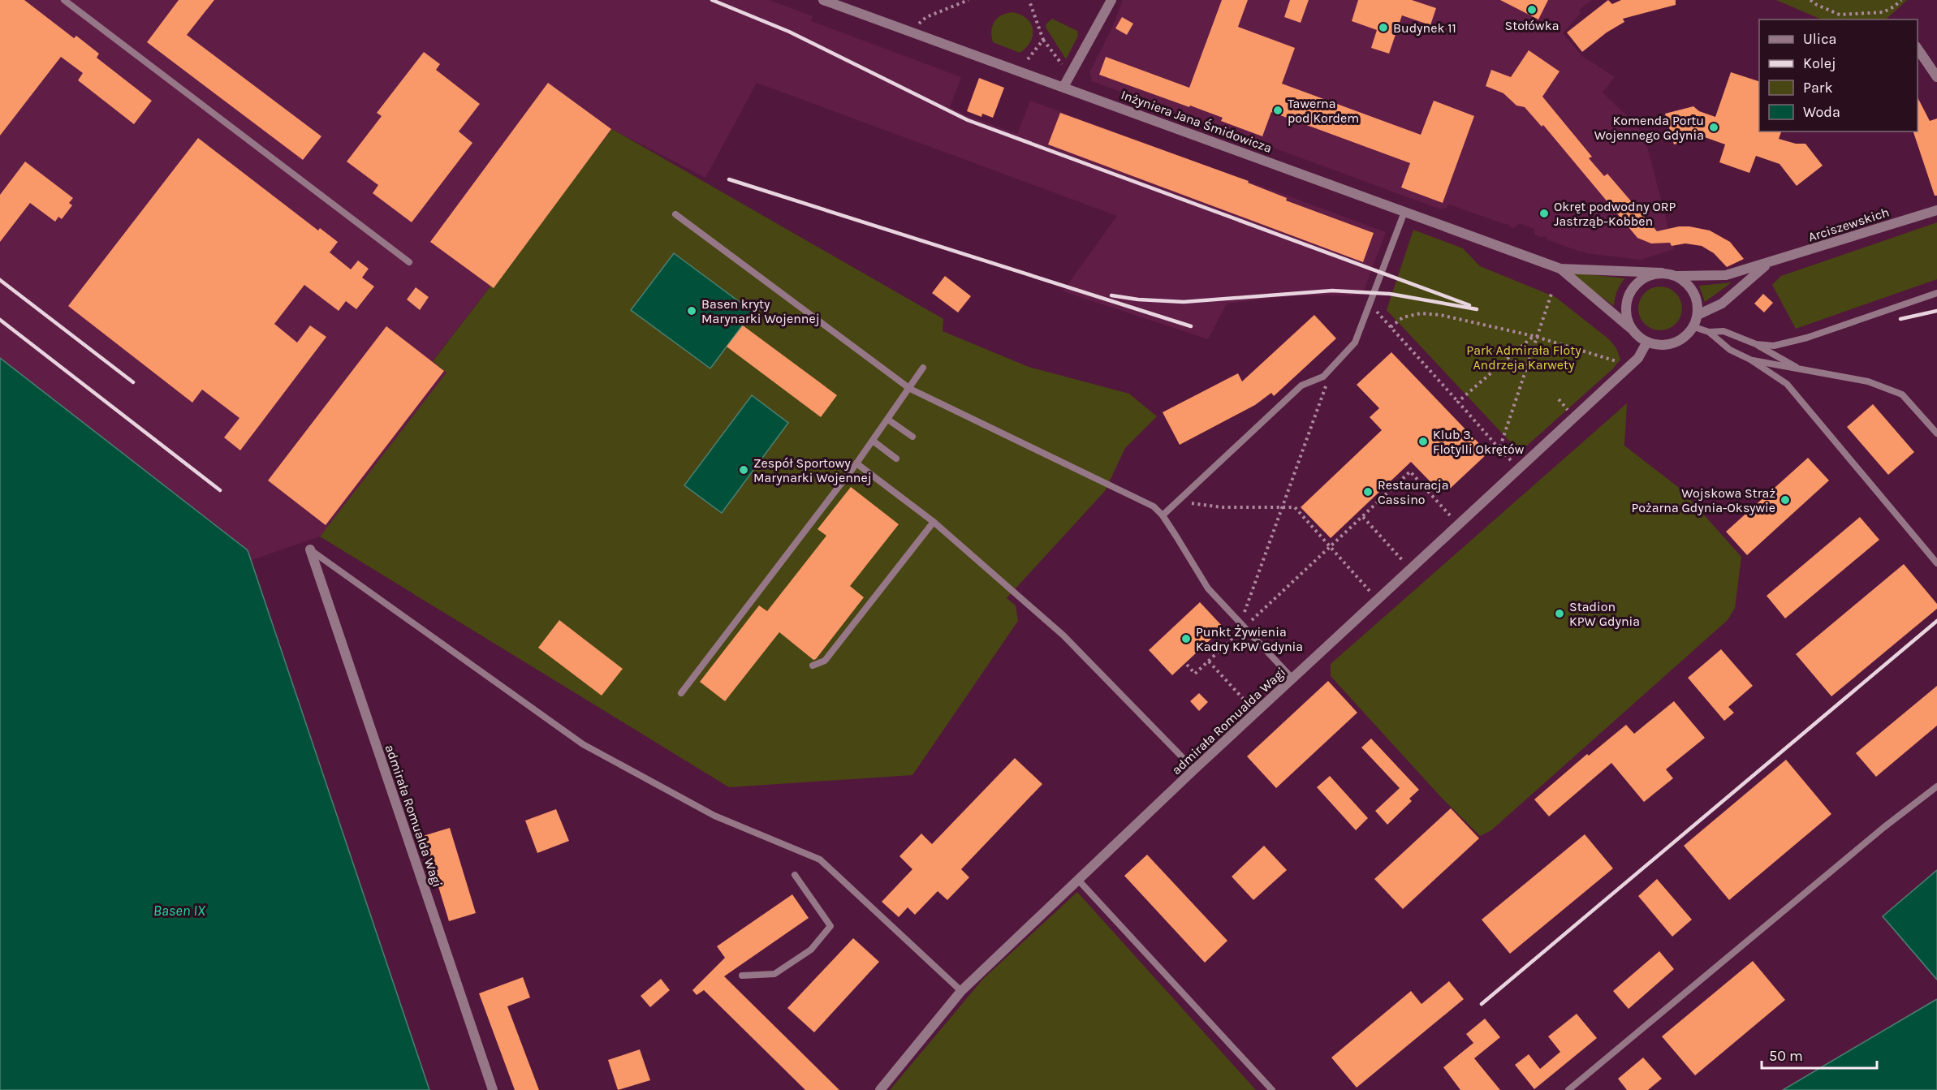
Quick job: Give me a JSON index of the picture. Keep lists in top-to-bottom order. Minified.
{"streets":{"street":["Inżyniera Jana Śmidowicza","Arciszewskich","admirała Romualda Wagi"]},"crossings":[["Inżyniera Jana Śmidowicza","Arciszewskich"],["Inżyniera Jana Śmidowicza","admirała Romualda Wagi"],["Arciszewskich","admirała Romualda Wagi"]],"water":["Basen IX"],"parks":["Park Admirała Floty Andrzeja Karwety"],"places":["Stołówka","Budynek 11","Tawerna pod Kordem","Komenda Portu Wojennego Gdynia","Okręt podwodny ORP Jastrząb-Kobben","Basen kryty Marynarki Wojennej","Klub 3. Flotylli Okrętów","Zespół Sportowy Marynarki Wojennej","Restauracja Cassino","Wojskowa Straż Pożarna Gdynia-Oksywie","Stadion KPW Gdynia","Punkt Żywienia Kadry KPW Gdynia"],"legend":["Ulica","Kolej","Park","Woda"],"scale_bar":"50 m"}
